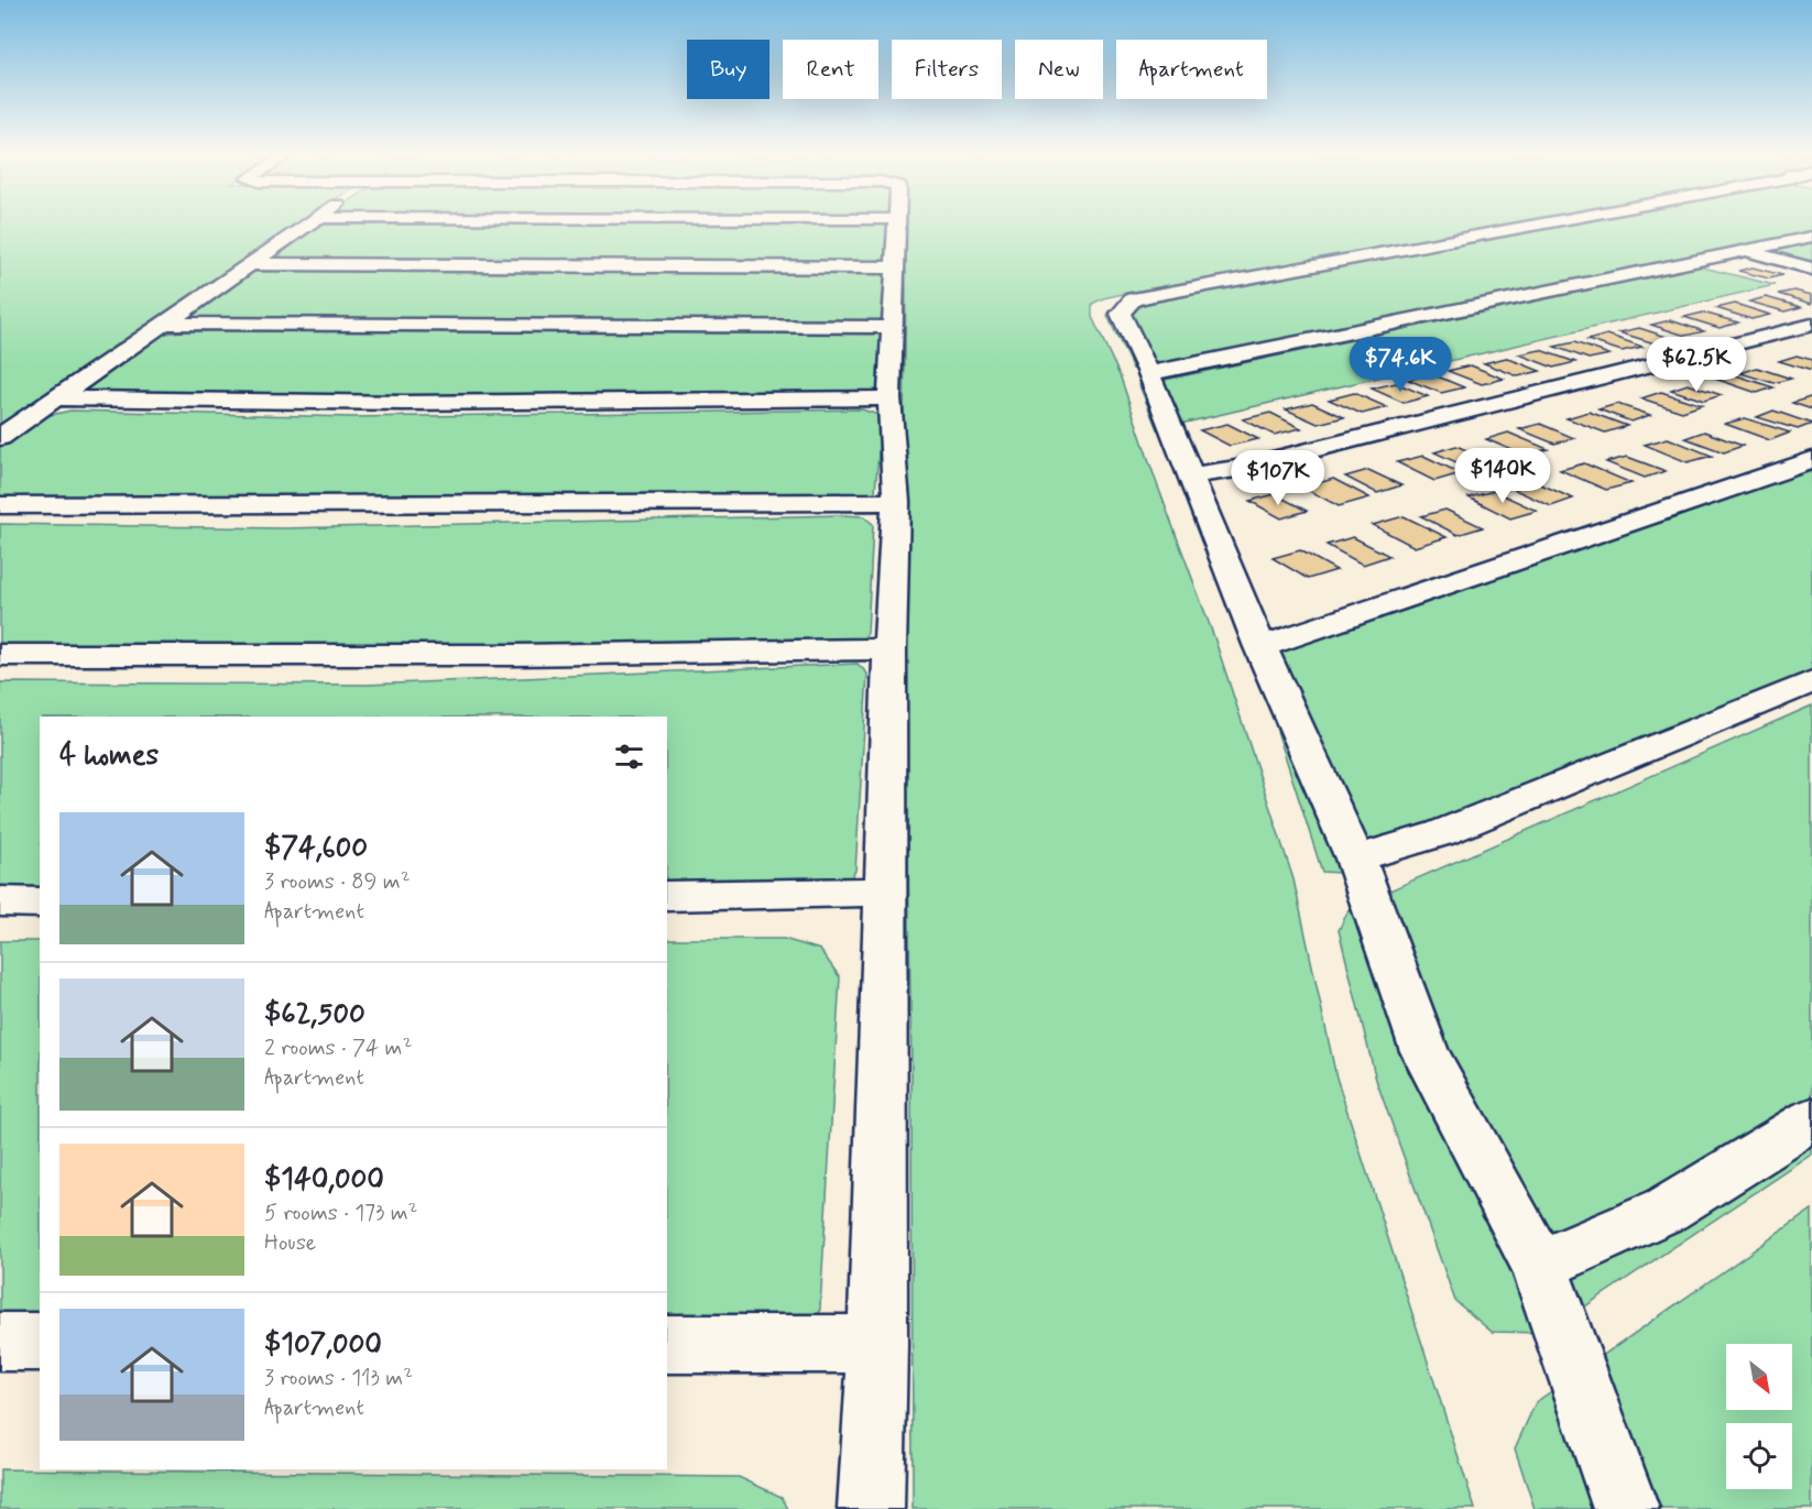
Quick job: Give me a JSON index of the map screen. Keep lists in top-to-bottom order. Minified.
{"north":"bottom right","page":{"chip":["Buy","Rent","Filters","New","Apartment"],"price":["$74.6K","$62.5K","$140K","$107K"],"heading":"4 homes","list":[{"name":"$74,600","note":"3 rooms · 89 m² · Apartment"},{"name":"$62,500","note":"2 rooms · 74 m² · Apartment"},{"name":"$140,000","note":"5 rooms · 173 m² · House"},{"name":"$107,000","note":"3 rooms · 113 m² · Apartment"}]}}
